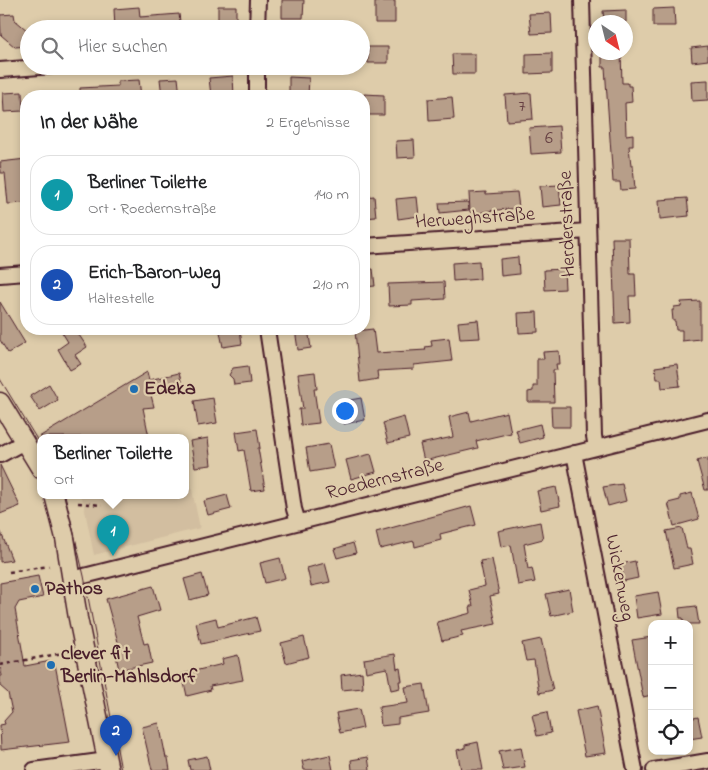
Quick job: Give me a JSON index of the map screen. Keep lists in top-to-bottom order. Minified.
{"streets":{"street":["Herweghstraße","Herderstraße","Roedernstraße","Wickenweg"]},"crossings":[["Herweghstraße","Herderstraße"],["Herderstraße","Roedernstraße"],["Roedernstraße","Wickenweg"]],"places":["Edeka","Pathos","clever fit Berlin-Mahlsdorf"],"house_numbers":["7","6"],"north":"bottom right","page":{"search":"Hier suchen","heading":["In der Nähe","2 Ergebnisse"],"list":[{"mark":"1","name":"Berliner Toilette","note":"Ort · Roedernstraße","value":"140 m"},{"mark":"2","name":"Erich-Baron-Weg","note":"Haltestelle","value":"210 m"}],"popup":["Berliner Toilette","Ort"],"pins":["1","2"],"map_buttons":["+","−"]}}
